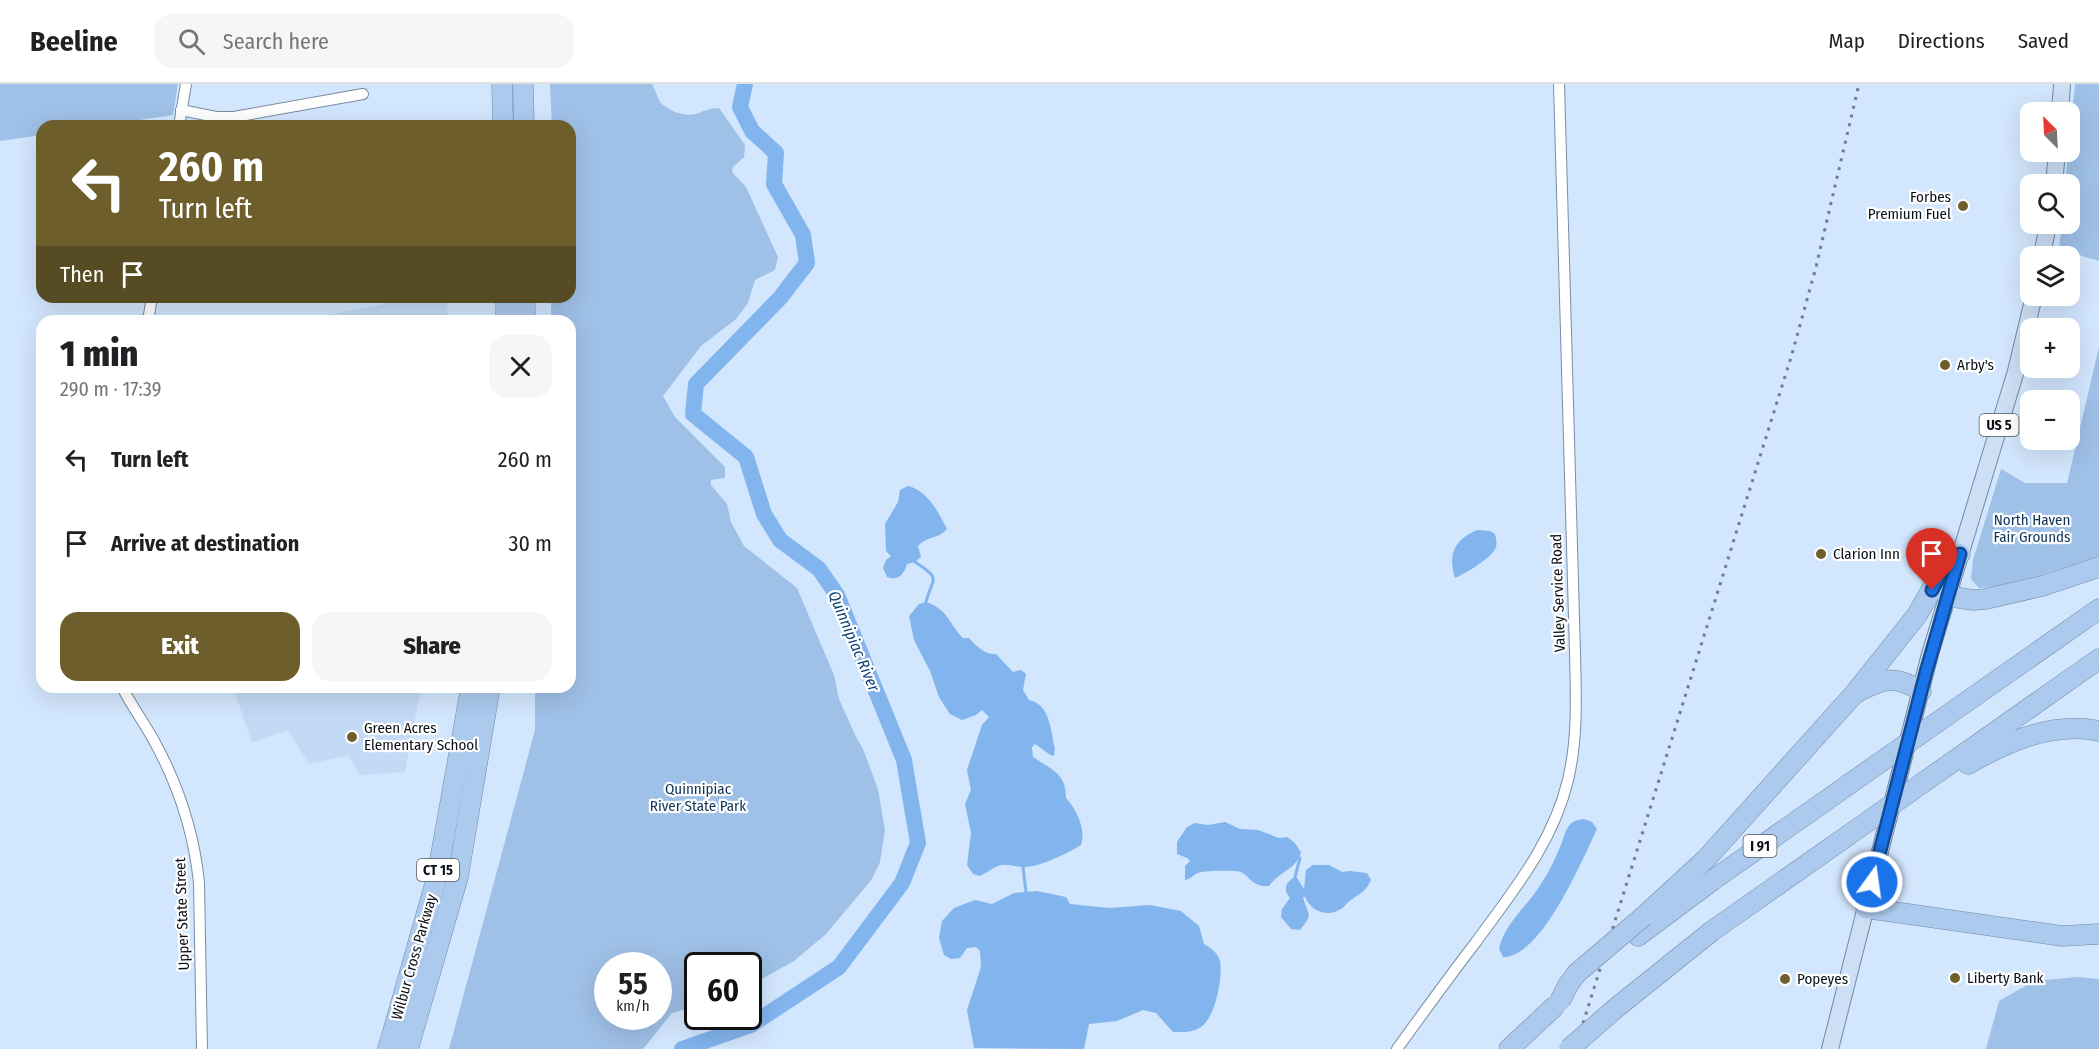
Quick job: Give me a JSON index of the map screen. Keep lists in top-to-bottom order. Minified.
{"streets":{"highway":["I 91","CT 15","Wilbur Cross Parkway"],"main road":["US 5"],"street":["Valley Service Road","Upper State Street"]},"water":["Quinnipiac River"],"parks":["North Haven Fair Grounds","Quinnipiac River State Park"],"places":["Forbes Premium Fuel","Arby's","Clarion Inn","Green Acres Elementary School","Liberty Bank","Popeyes"],"north":"top left","page":{"header":"Beeline","search":"Search here","nav":["Map","Directions","Saved"],"map_buttons":["+","−"],"turn":["260 m","Turn left"],"then":"Then","heading":["1 min","290 m · 17:39"],"list":[{"name":"Turn left","value":"260 m"},{"name":"Arrive at destination","value":"30 m"}],"buttons":["Exit","Share"],"speed":"55 km/h","limit":"60"}}
